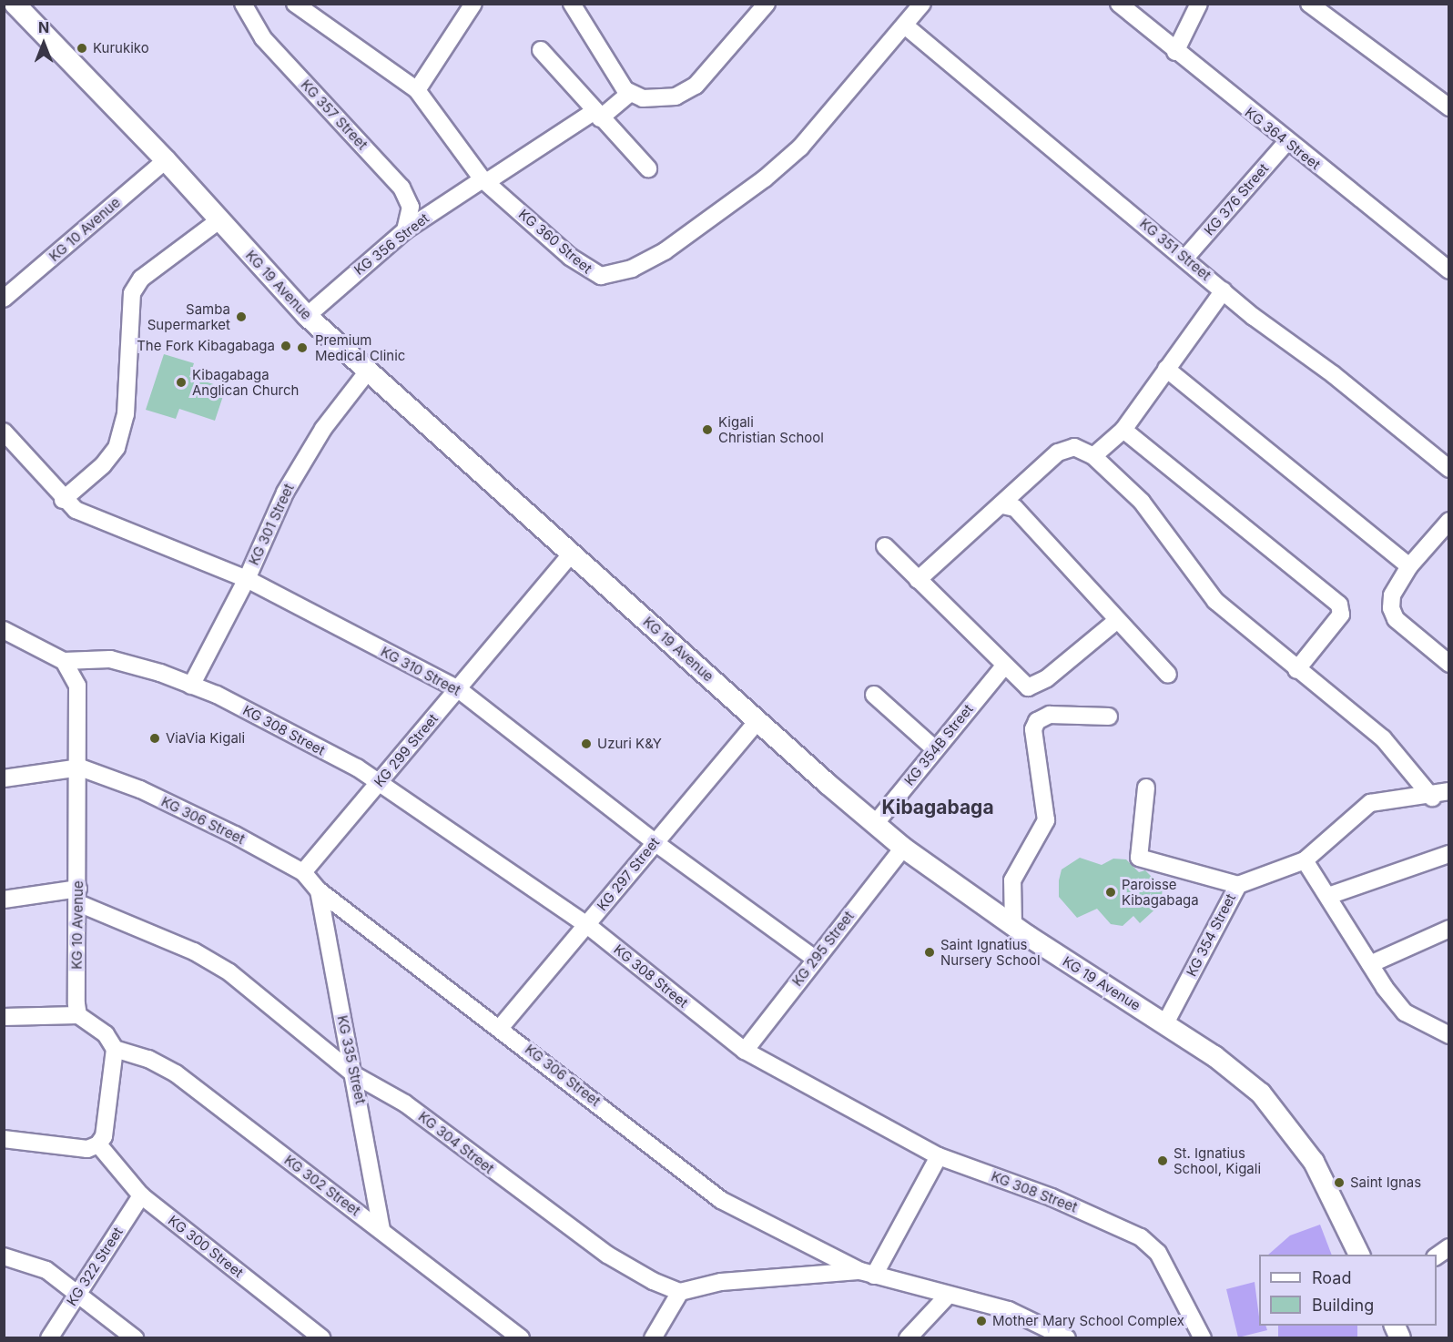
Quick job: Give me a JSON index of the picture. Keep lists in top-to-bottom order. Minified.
{"streets":{"main road":["KG 19 Avenue"],"street":["KG 357 Street","KG 364 Street","KG 376 Street","KG 10 Avenue","KG 360 Street","KG 356 Street","KG 351 Street","KG 301 Street","KG 310 Street","KG 308 Street","KG 354B Street","KG 299 Street","KG 306 Street","KG 297 Street","KG 354 Street","KG 295 Street","KG 335 Street","KG 304 Street","KG 302 Street","KG 300 Street","KG 322 Street"]},"crossings":[["KG 357 Street","KG 356 Street"],["KG 364 Street","KG 376 Street"],["KG 376 Street","KG 351 Street"],["KG 10 Avenue","KG 19 Avenue"],["KG 10 Avenue","KG 308 Street"],["KG 10 Avenue","KG 306 Street"],["KG 10 Avenue","KG 304 Street"],["KG 360 Street","KG 356 Street"],["KG 360 Street","KG 351 Street"],["KG 356 Street","KG 19 Avenue"],["KG 19 Avenue","KG 301 Street"],["KG 19 Avenue","KG 354B Street"],["KG 19 Avenue","KG 299 Street"],["KG 19 Avenue","KG 297 Street"],["KG 19 Avenue","KG 354 Street"],["KG 19 Avenue","KG 295 Street"],["KG 301 Street","KG 310 Street"],["KG 301 Street","KG 308 Street"],["KG 310 Street","KG 299 Street"],["KG 310 Street","KG 297 Street"],["KG 310 Street","KG 295 Street"],["KG 308 Street","KG 299 Street"],["KG 308 Street","KG 297 Street"],["KG 308 Street","KG 295 Street"],["KG 299 Street","KG 306 Street"],["KG 306 Street","KG 297 Street"],["KG 306 Street","KG 335 Street"],["KG 335 Street","KG 304 Street"],["KG 335 Street","KG 302 Street"],["KG 300 Street","KG 322 Street"]],"districts":["Kibagabaga"],"places":["Kurukiko","Samba Supermarket","The Fork Kibagabaga","Premium Medical Clinic","Kibagabaga Anglican Church","Kigali Christian School","ViaVia Kigali","Uzuri K&Y","Paroisse Kibagabaga","Saint Ignatius Nursery School","St. Ignatius School, Kigali","Saint Ignas","Mother Mary School Complex"],"legend":["Road","Building"],"north":"top"}
